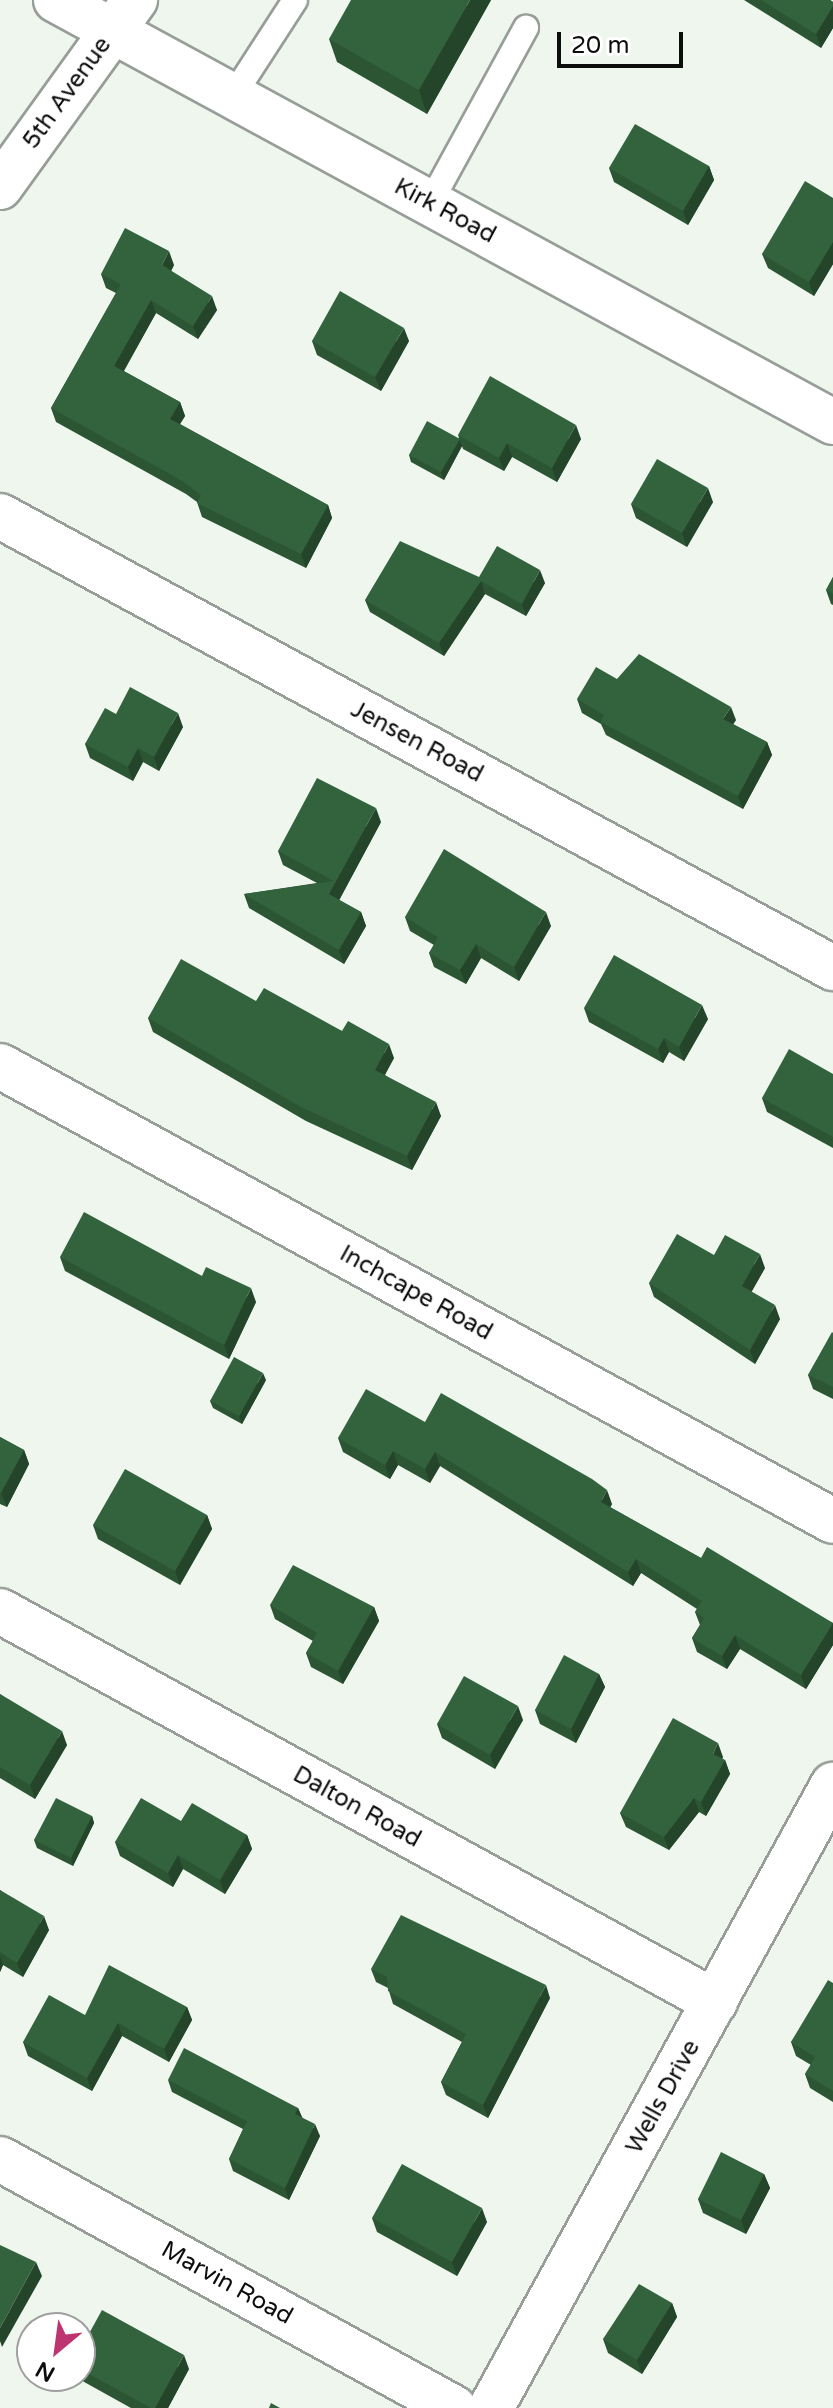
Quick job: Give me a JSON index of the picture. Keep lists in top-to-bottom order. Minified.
{"streets":{"street":["5th Avenue","Kirk Road","Jensen Road","Inchcape Road","Dalton Road","Wells Drive","Marvin Road"]},"crossings":[["5th Avenue","Kirk Road"],["Dalton Road","Wells Drive"]],"scale_bar":"20 m","north":"bottom left"}
